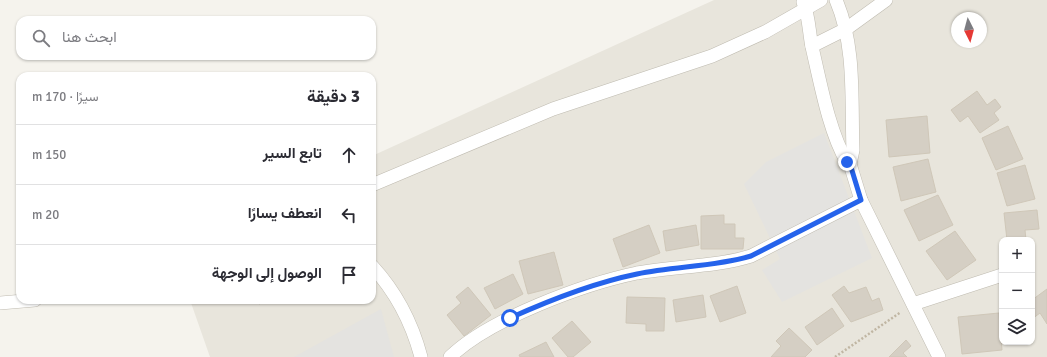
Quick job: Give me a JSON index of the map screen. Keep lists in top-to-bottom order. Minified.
{"north":"bottom","page":{"search":"ابحث هنا","heading":["3 دقيقة","سيرًا · 170 m"],"list":[["تابع السير","150 m"],["انعطف يسارًا","20 m"],"الوصول إلى الوجهة"],"map_buttons":["+","−"]}}
